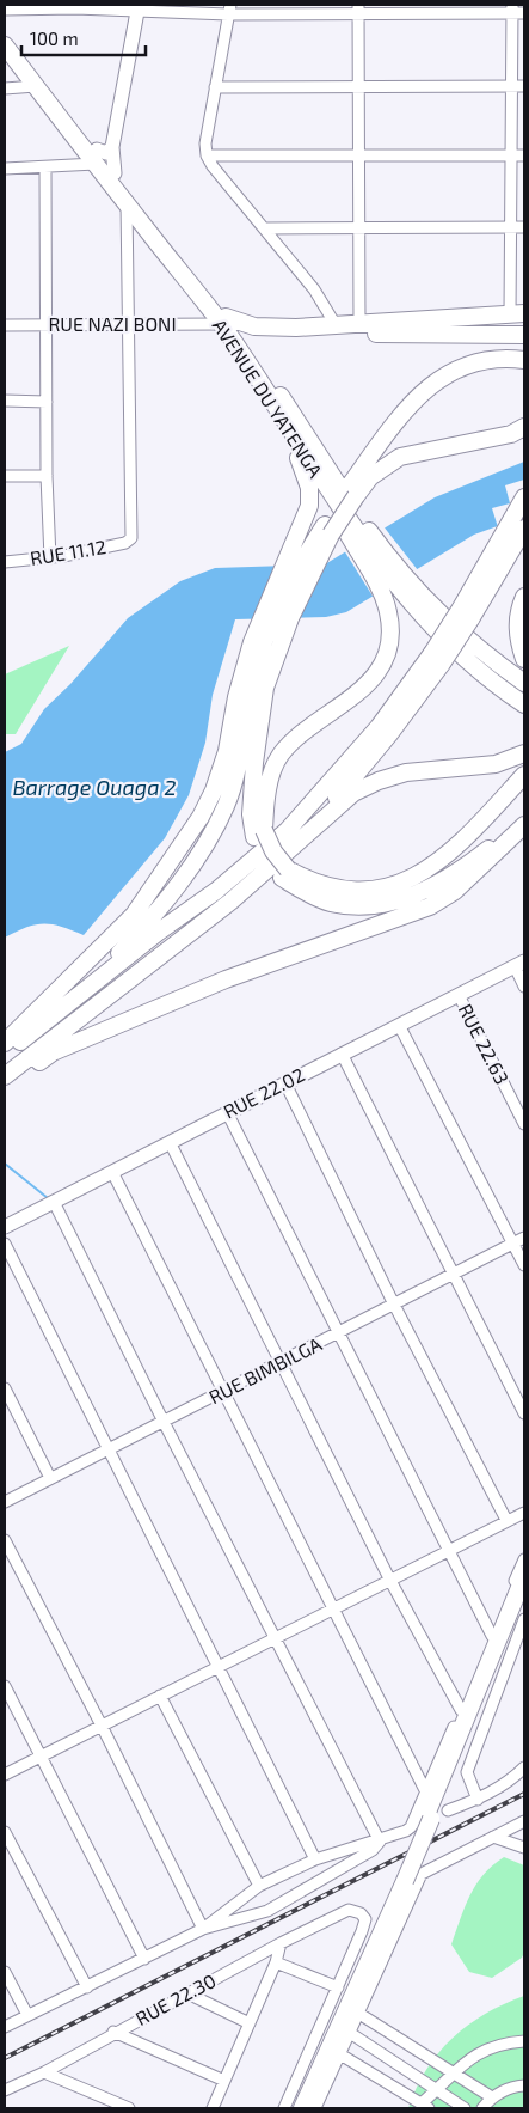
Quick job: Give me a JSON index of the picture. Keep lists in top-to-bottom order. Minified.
{"streets":{"main road":["AVENUE DU YATENGA"],"street":["RUE NAZI BONI","RUE 11.12","RUE 22.63","RUE 22.02","RUE BIMBILGA","RUE 22.30"]},"crossings":[["RUE NAZI BONI","AVENUE DU YATENGA"],["RUE NAZI BONI","RUE 11.12"],["RUE 22.63","RUE 22.02"]],"water":["Barrage Ouaga 2"],"scale_bar":"100 m"}
